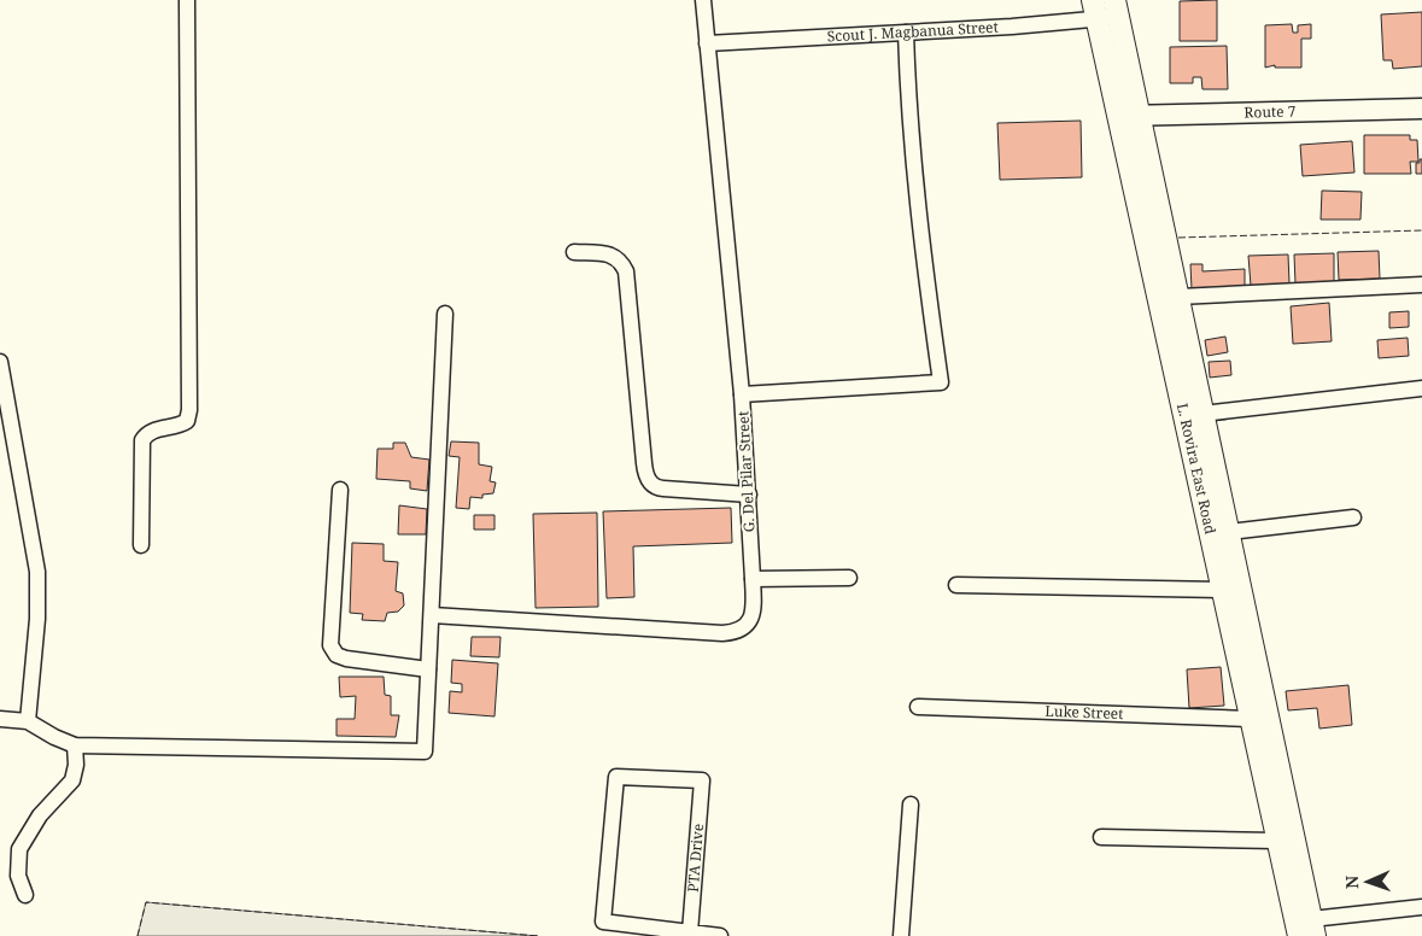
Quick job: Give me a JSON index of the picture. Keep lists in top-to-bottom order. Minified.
{"streets":{"main road":["L. Rovira East Road"],"street":["Scout J. Magbanua Street","Route 7","G. Del Pilar Street","Luke Street","PTA Drive"]},"crossings":[["Scout J. Magbanua Street","L. Rovira East Road"],["Scout J. Magbanua Street","G. Del Pilar Street"],["Route 7","L. Rovira East Road"],["L. Rovira East Road","Luke Street"]],"north":"left"}
